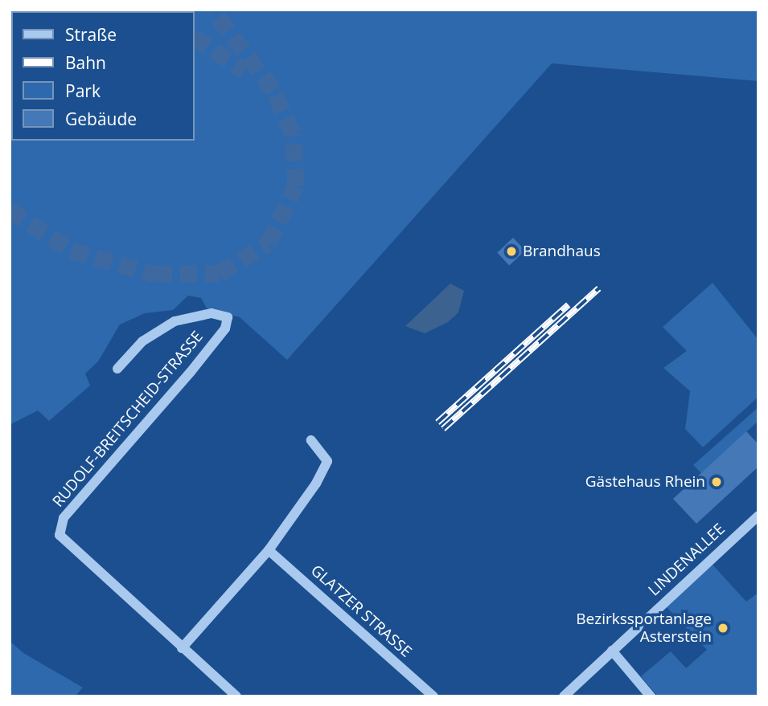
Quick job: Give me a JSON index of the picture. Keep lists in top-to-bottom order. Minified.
{"streets":{"street":["RUDOLF-BREITSCHEID-STRASSE","LINDENALLEE","GLATZER STRASSE"]},"places":["Brandhaus","Gästehaus Rhein","Bezirkssportanlage Asterstein"],"legend":["Straße","Bahn","Park","Gebäude"]}
